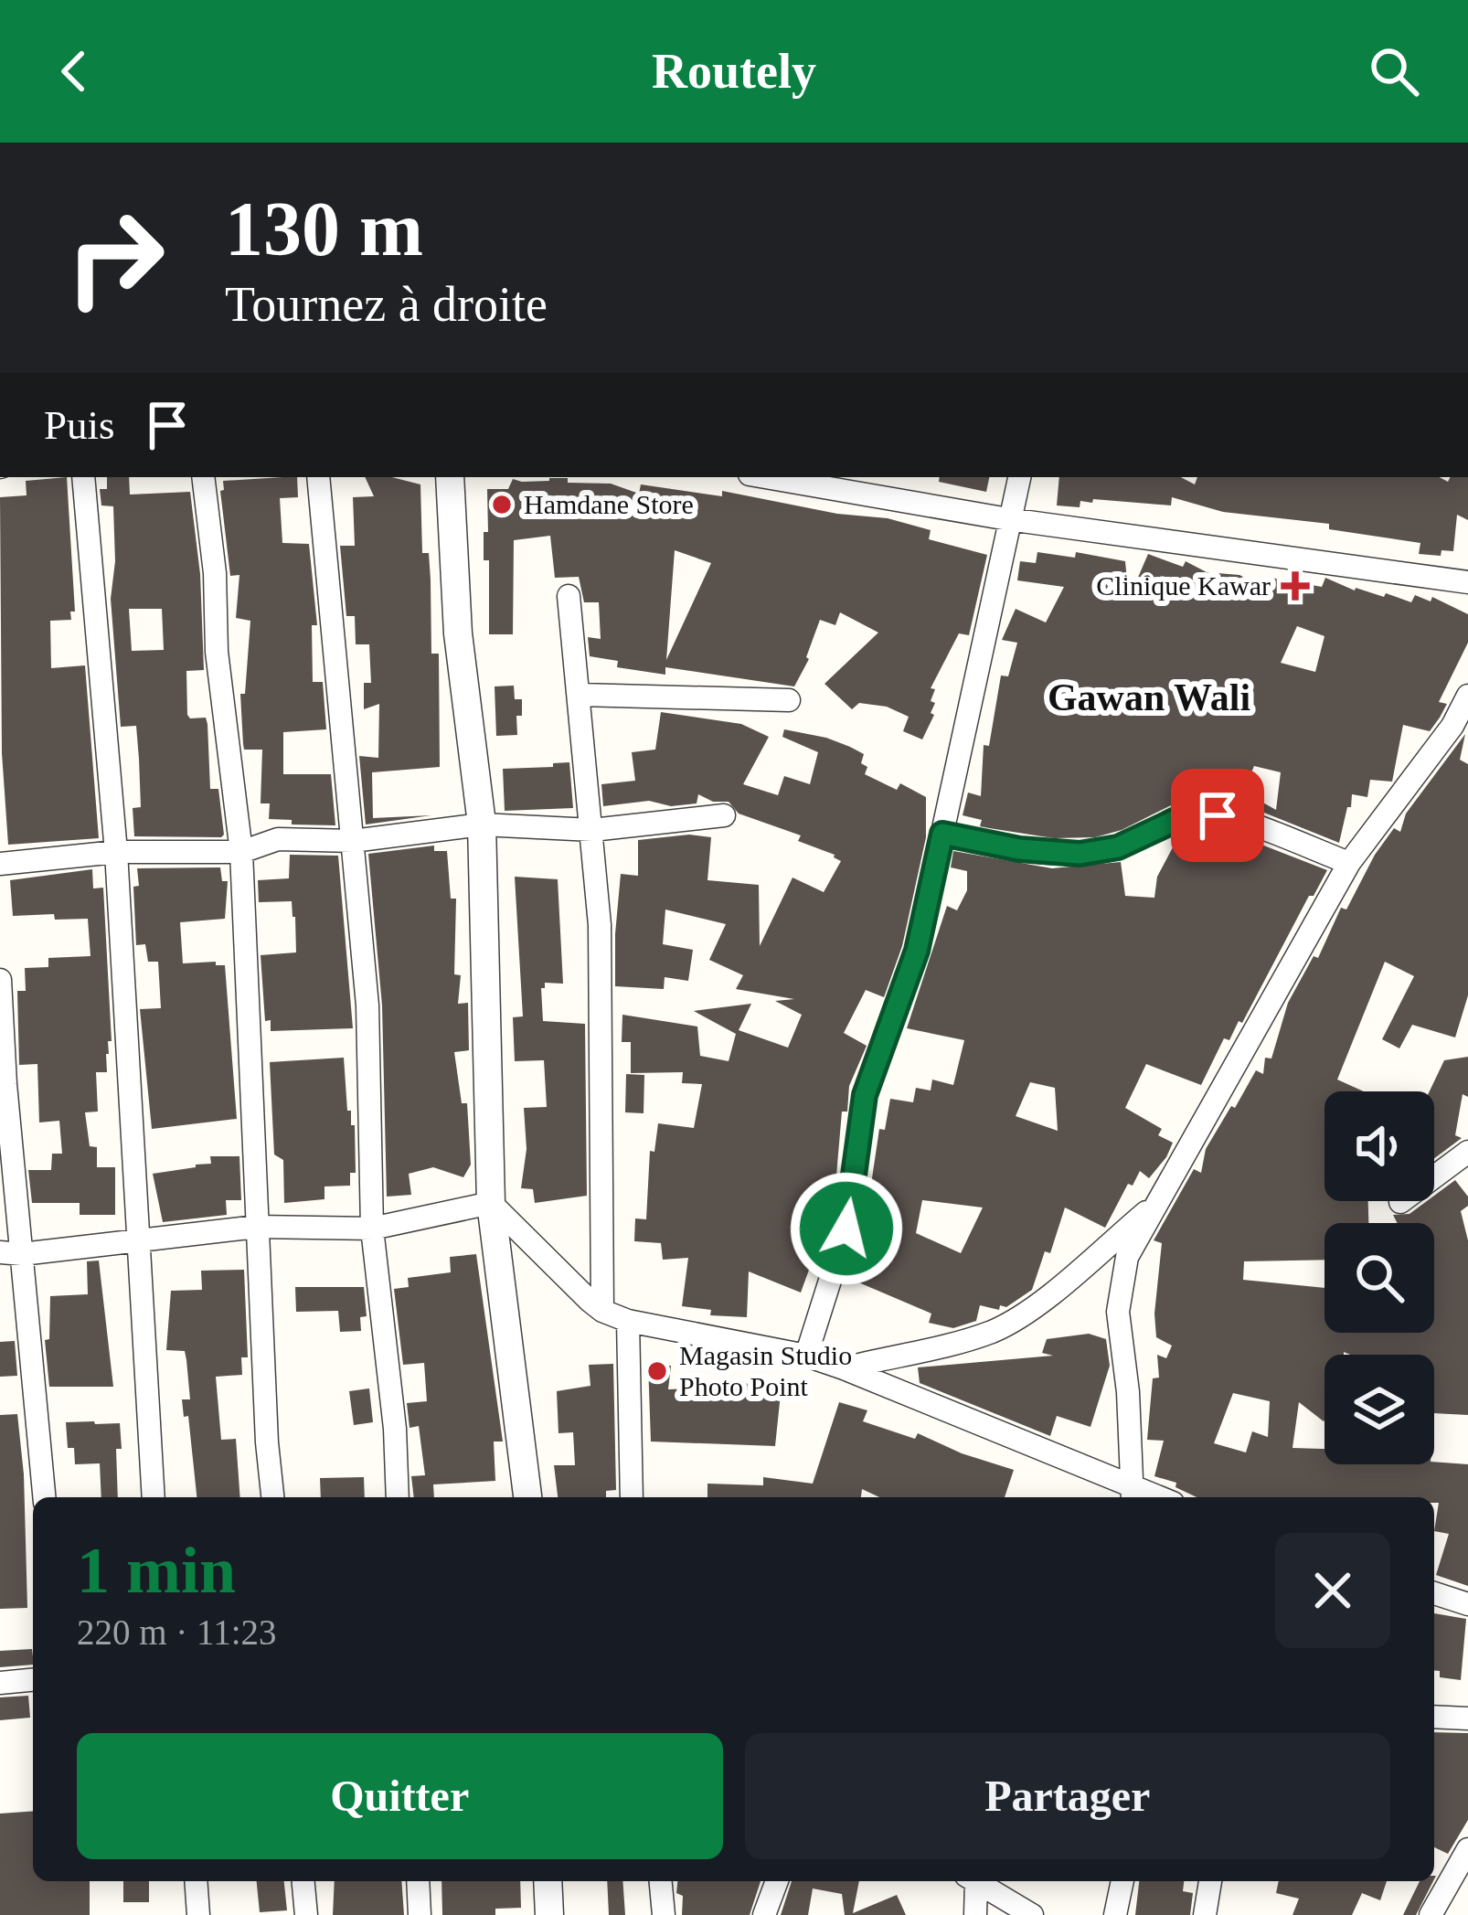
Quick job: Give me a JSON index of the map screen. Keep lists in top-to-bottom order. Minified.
{"districts":["Gawan Wali"],"places":{"other":["Hamdane Store","Magasin Studio Photo Point"],"health":["Clinique Kawar"]},"page":{"header":"Routely","turn":["130 m","Tournez à droite"],"then":"Puis","heading":["1 min","220 m · 11:23"],"buttons":["Quitter","Partager"]}}
